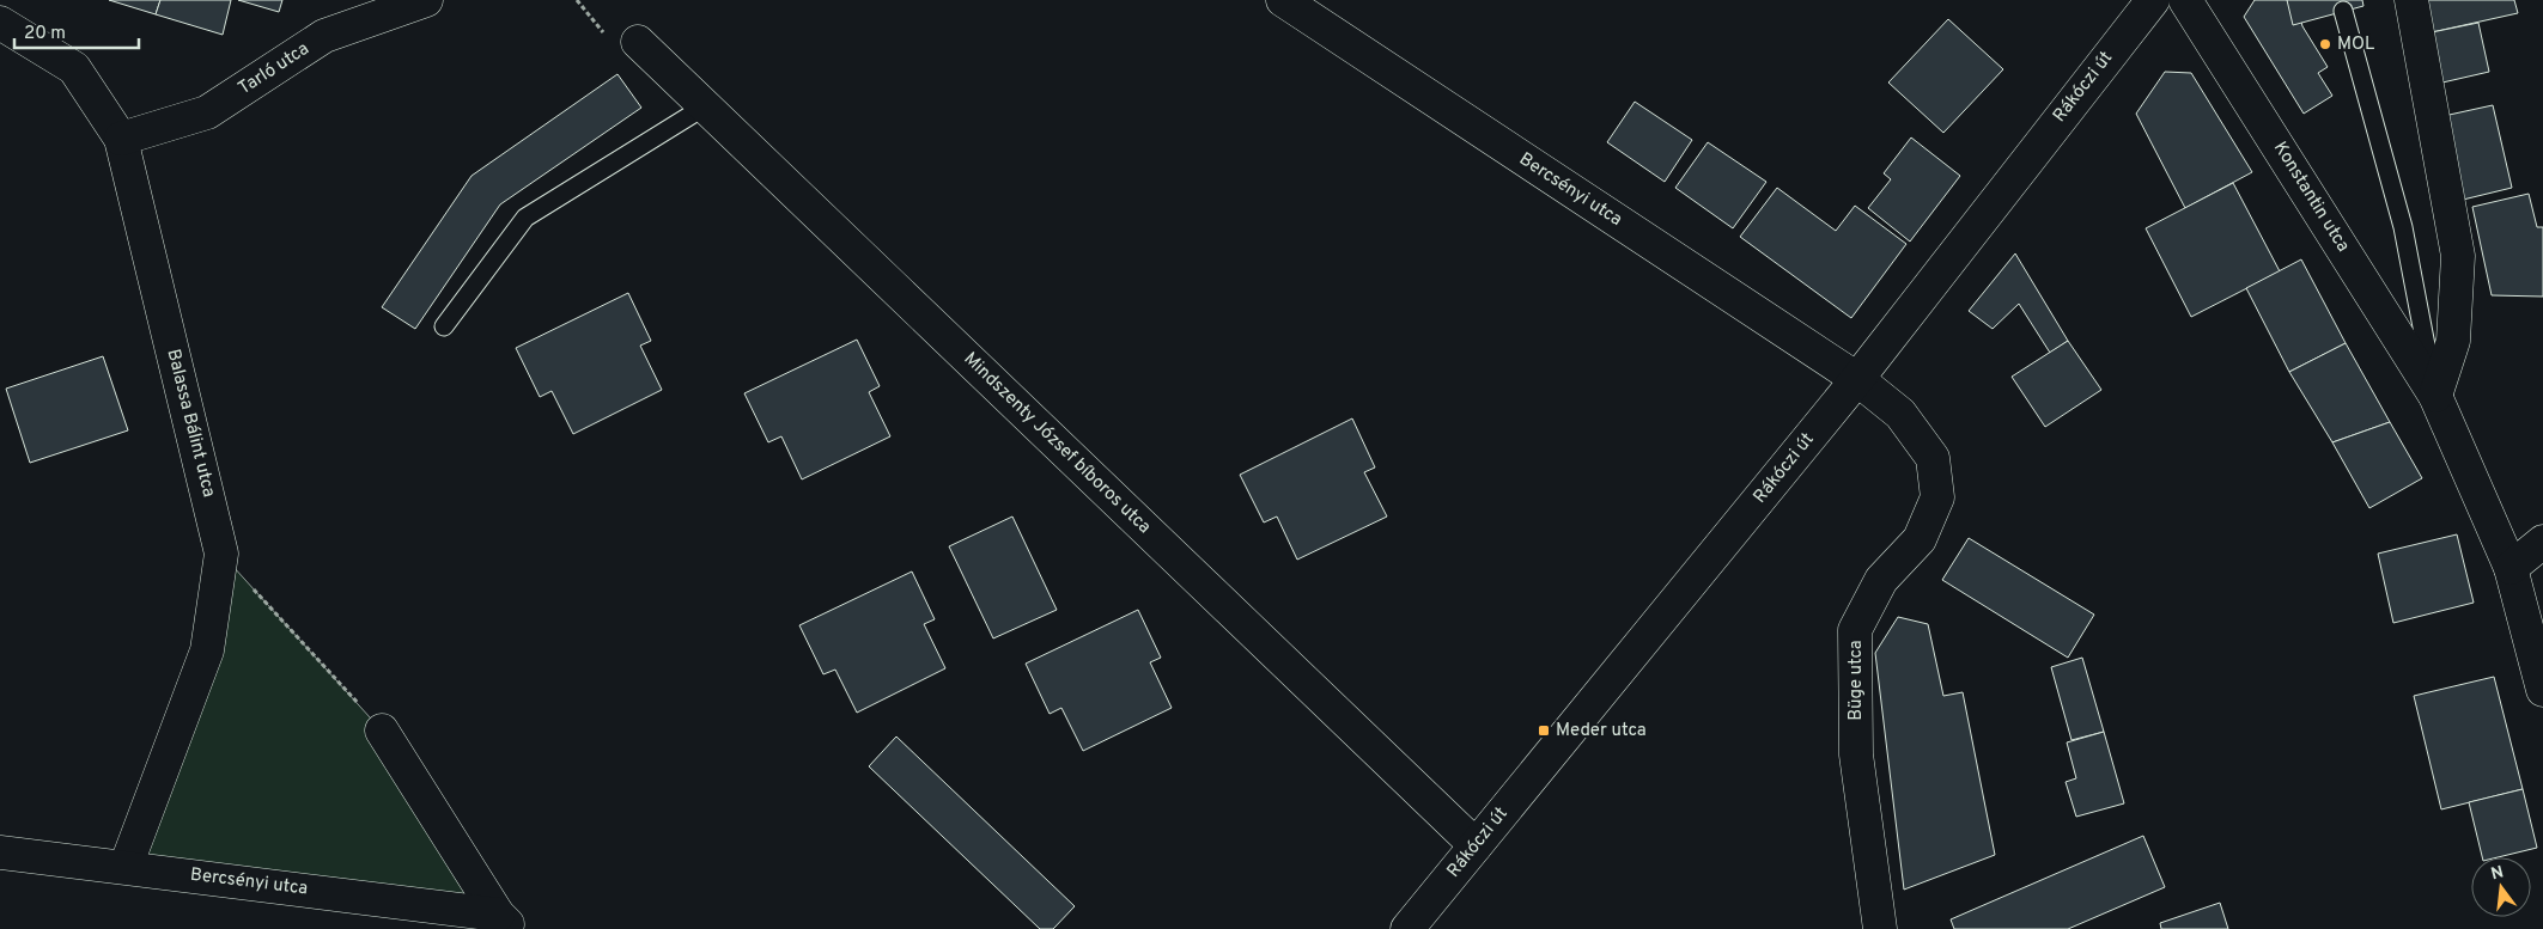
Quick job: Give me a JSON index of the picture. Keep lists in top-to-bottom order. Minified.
{"streets":{"street":["Tarló utca","Rákóczi út","Bercsényi utca","Konstantin utca","Balassa Bálint utca","Mindszenty József bíboros utca","Büge utca"]},"crossings":[["Tarló utca","Balassa Bálint utca"],["Rákóczi út","Bercsényi utca"],["Rákóczi út","Mindszenty József bíboros utca"],["Rákóczi út","Büge utca"],["Bercsényi utca","Balassa Bálint utca"],["Bercsényi utca","Büge utca"]],"places":{"other":["MOL"],"transit":["Meder utca"]},"scale_bar":"20 m","north":"top"}
